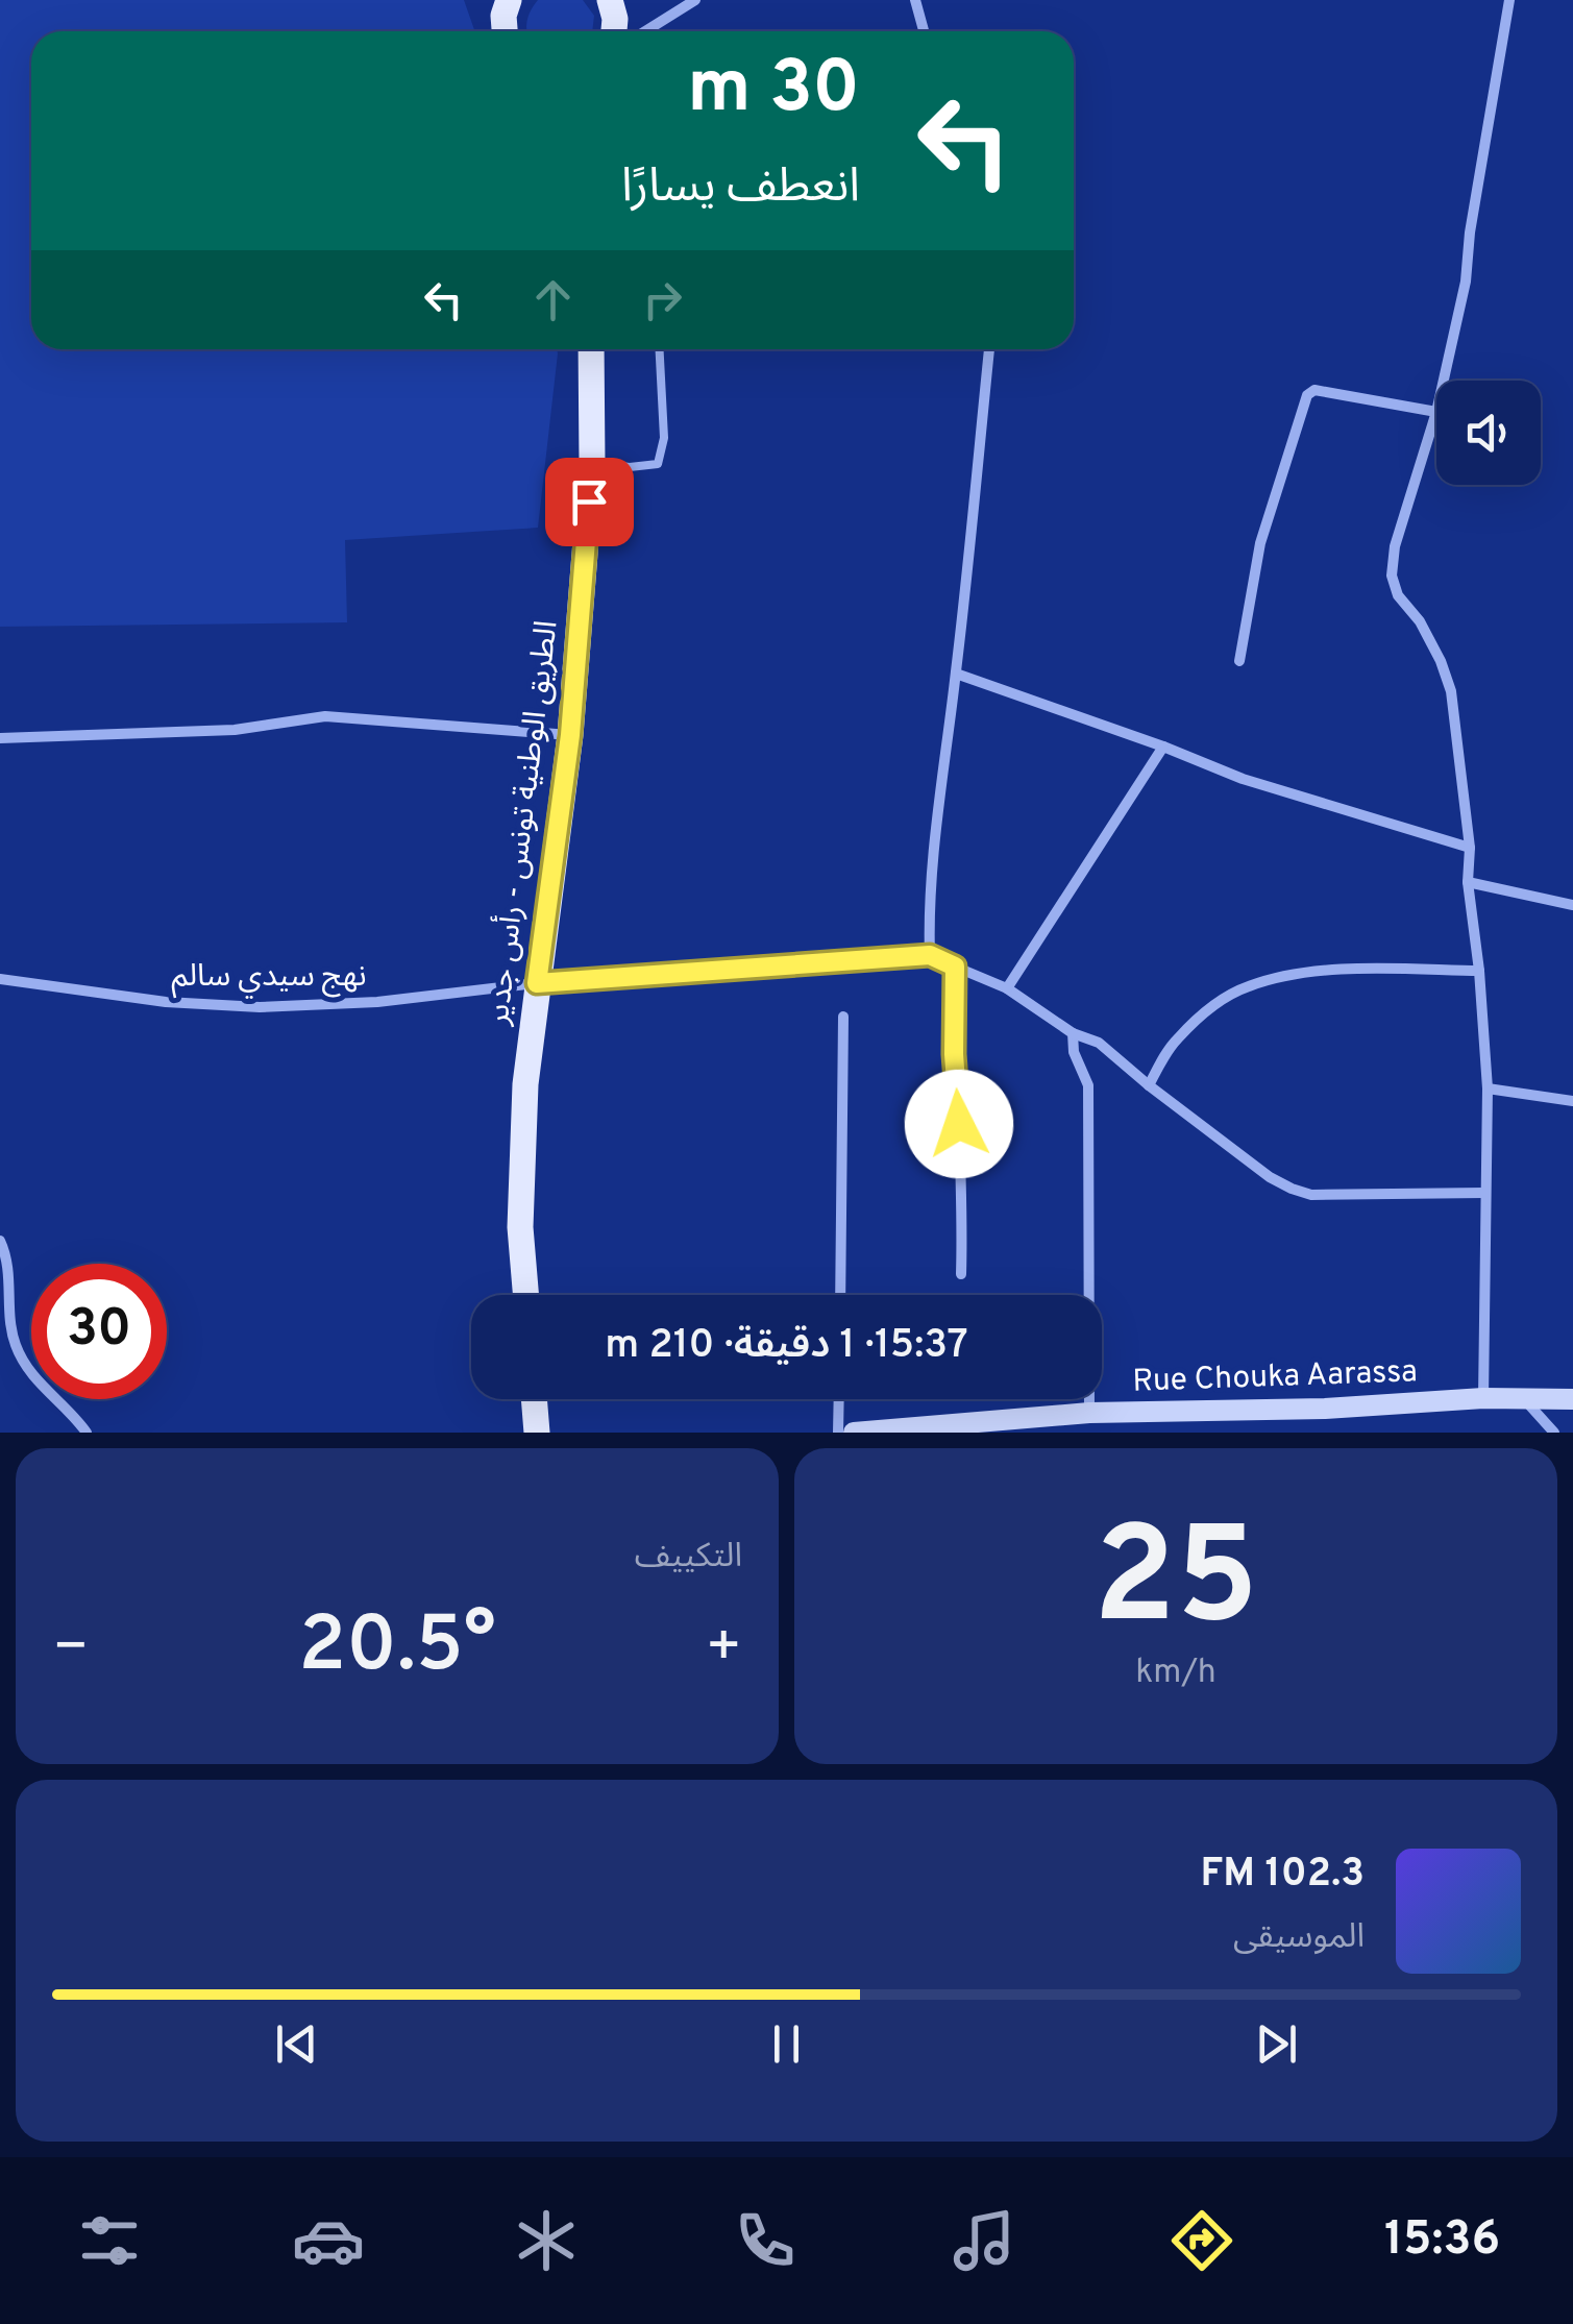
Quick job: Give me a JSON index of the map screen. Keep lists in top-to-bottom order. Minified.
{"streets":{"main road":["الطريق الوطنية تونس - رأس جدير","Rue Chouka Aarassa"],"street":["نهج سيدي سالم"]},"crossings":[["الطريق الوطنية تونس - رأس جدير","نهج سيدي سالم"]],"page":{"turn":["30 m","انعطف يسارًا"],"limit":"30","trip":"15:37 · 1 دقيقة · 210 m","tile":[["25","km/h"],"التكييف"],"heat":["−","20.5°","+"],"song":["102.3 FM","الموسيقى"],"tabs":"15:36"}}
